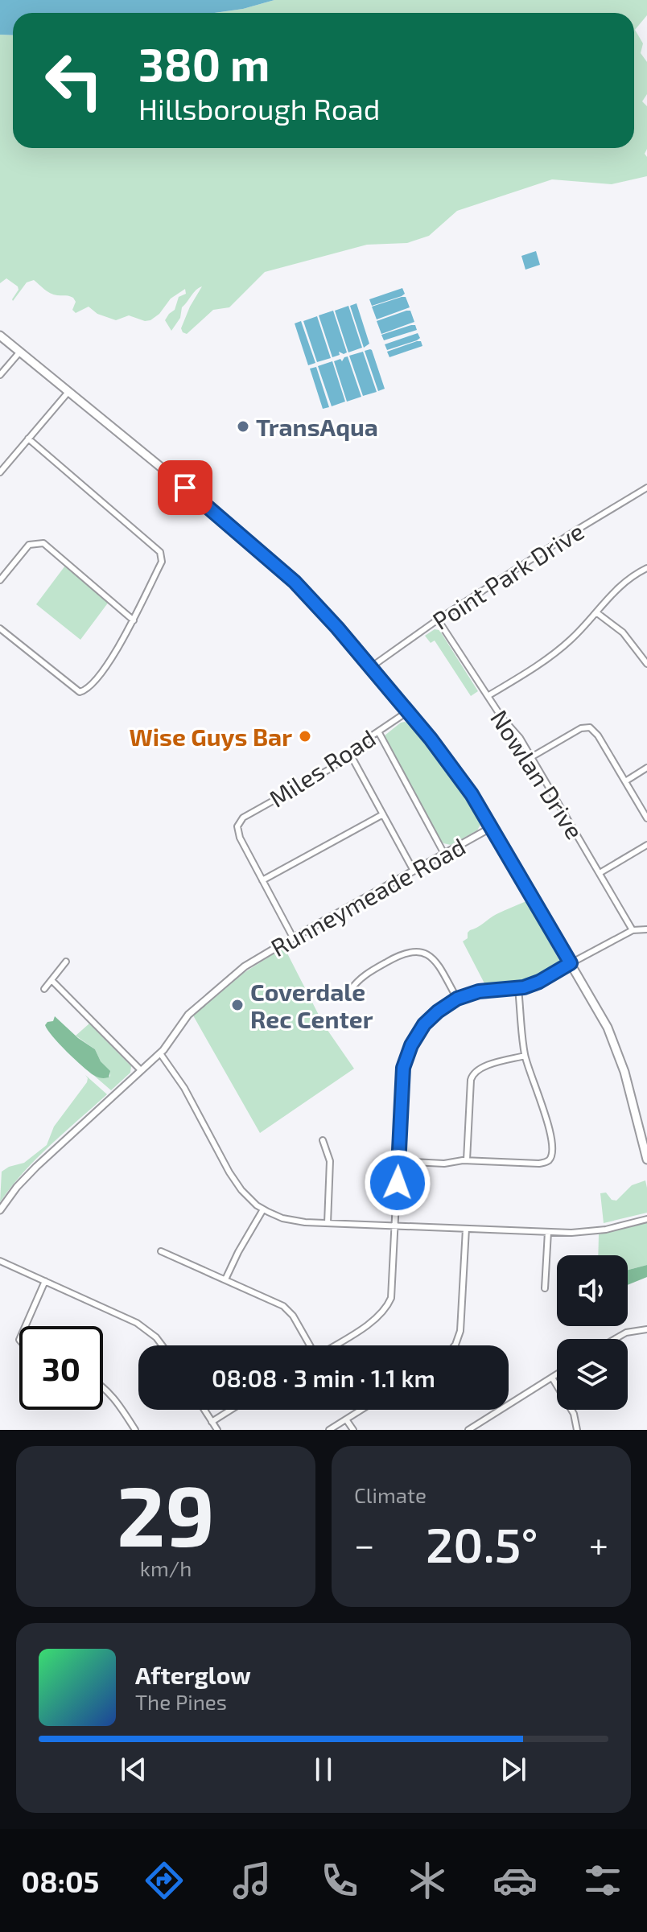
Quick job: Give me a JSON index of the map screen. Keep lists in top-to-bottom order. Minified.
{"streets":{"street":["Point Park Drive","Miles Road","Nowlan Drive","Runneymeade Road"]},"crossings":[["Point Park Drive","Nowlan Drive"]],"places":["TransAqua","Wise Guys Bar","Coverdale Rec Center"],"page":{"turn":["380 m","Hillsborough Road"],"limit":"30","trip":"08:08 · 3 min · 1.1 km","tile":[["29","km/h"],"Climate"],"heat":["−","20.5°","+"],"song":["Afterglow","The Pines"],"tabs":"08:05"}}
